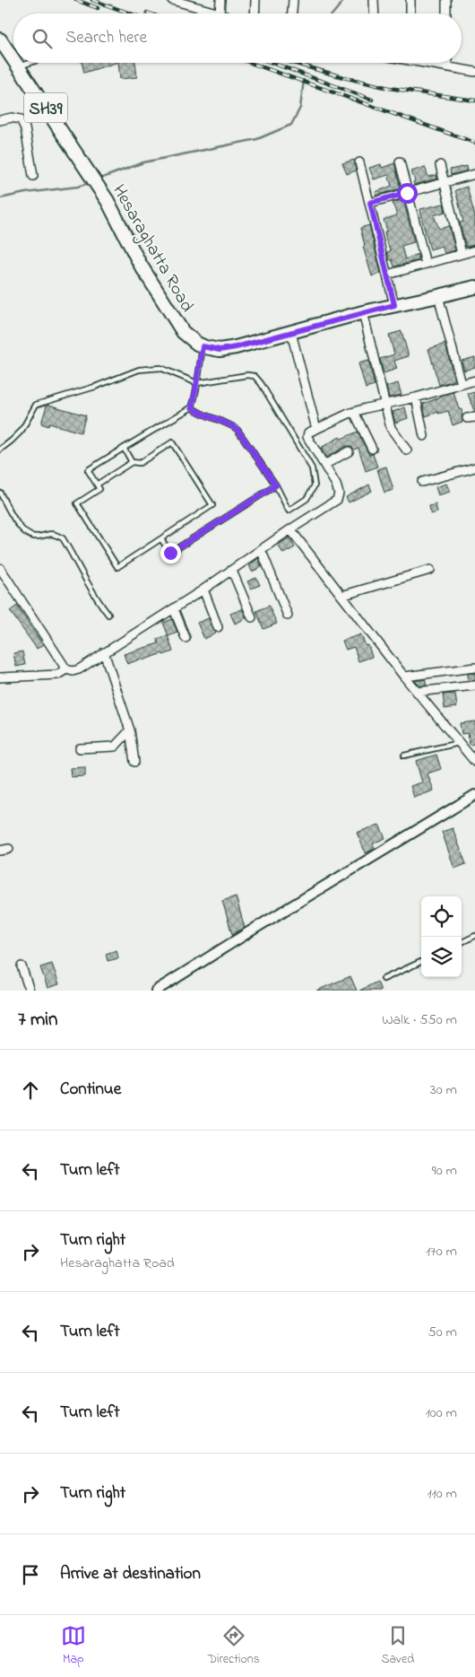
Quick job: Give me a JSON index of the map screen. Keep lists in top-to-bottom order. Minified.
{"streets":{"main road":["SH39","Hesaraghatta Road"]},"page":{"search":"Search here","heading":["7 min","Walk · 550 m"],"list":[["Continue","30 m"],["Turn left","90 m"],["Turn right","Hesaraghatta Road","170 m"],["Turn left","50 m"],["Turn left","100 m"],["Turn right","110 m"],"Arrive at destination"],"nav":["Map","Directions","Saved"]}}
